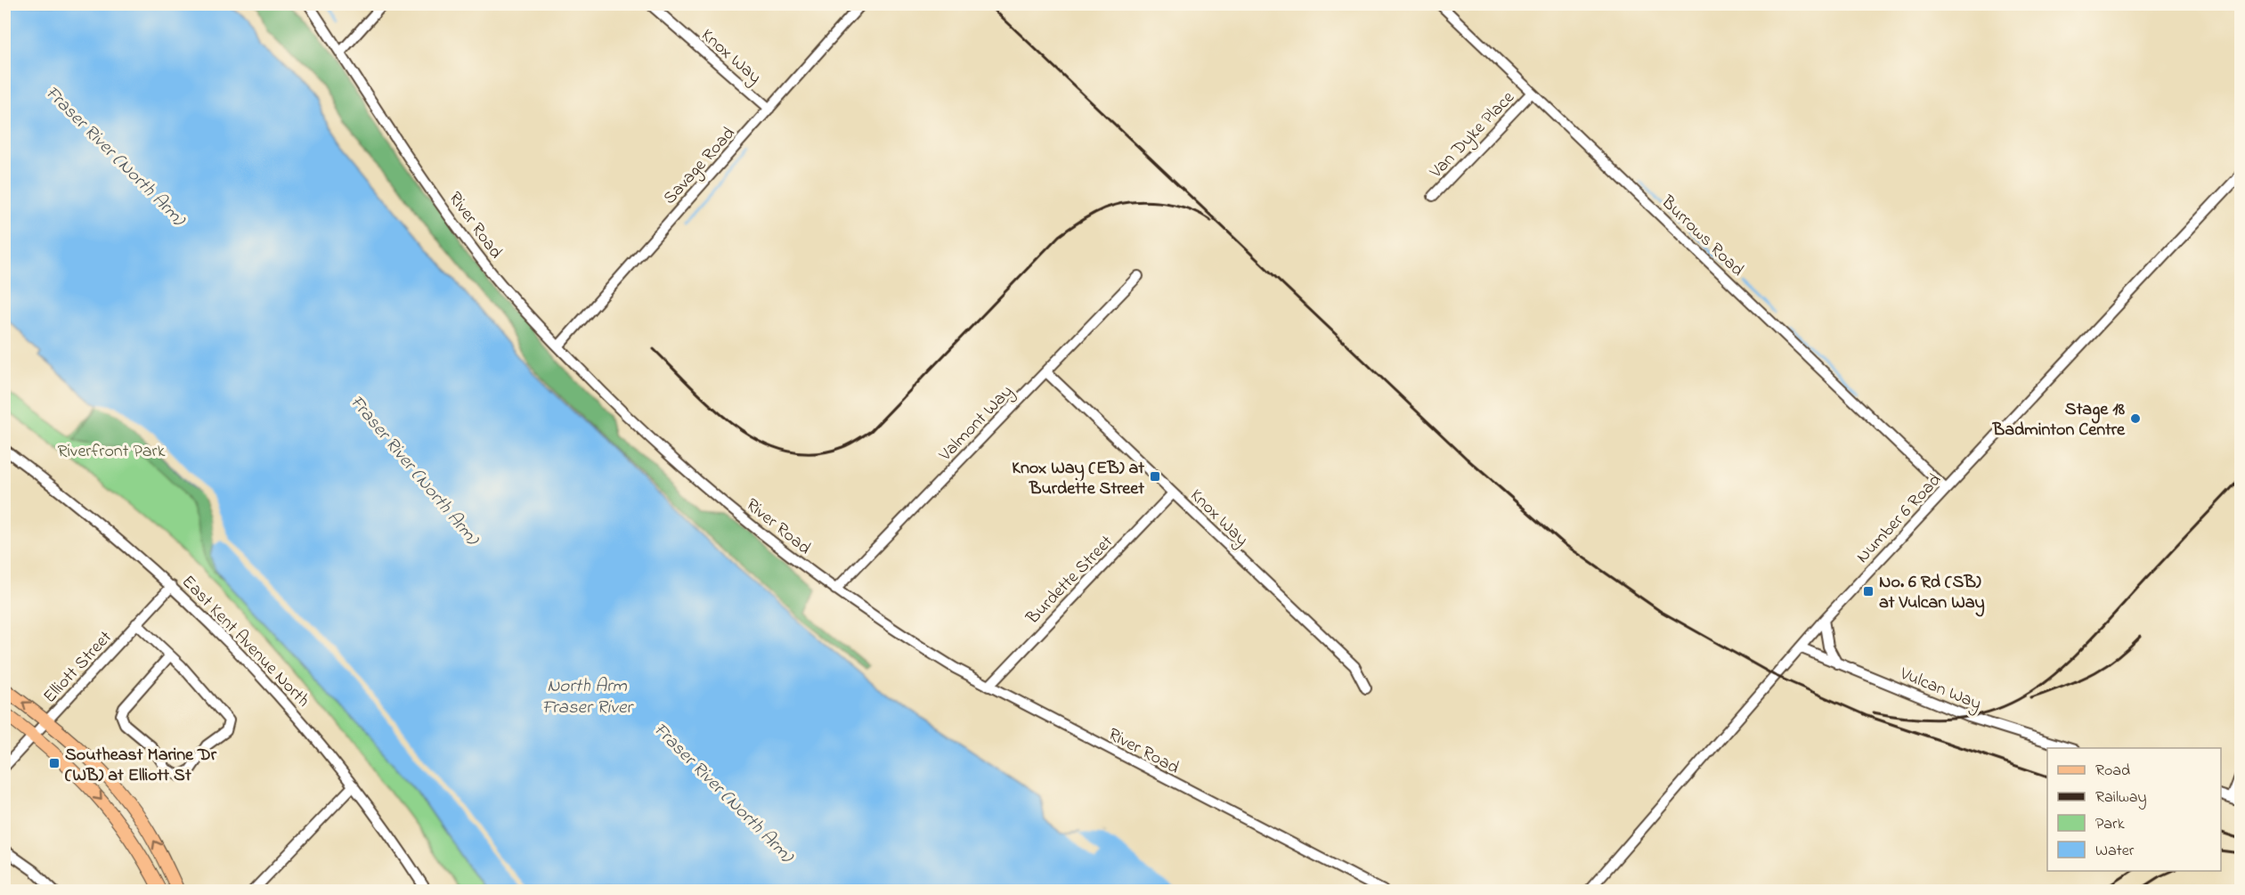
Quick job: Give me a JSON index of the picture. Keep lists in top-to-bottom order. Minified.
{"streets":{"street":["Knox Way","Van Dyke Place","Savage Road","River Road","Burrows Road","Valmont Way","Number 6 Road","Burdette Street","East Kent Avenue North","Elliott Street","Vulcan Way"]},"crossings":[["Knox Way","Savage Road"],["Knox Way","Valmont Way"],["Knox Way","Burdette Street"],["Van Dyke Place","Burrows Road"],["Savage Road","River Road"],["River Road","Valmont Way"],["River Road","Burdette Street"],["Burrows Road","Number 6 Road"],["Number 6 Road","Vulcan Way"],["East Kent Avenue North","Elliott Street"]],"water":["Fraser River (North Arm)","North Arm Fraser River"],"parks":["Riverfront Park"],"places":{"other":["Stage 18 Badminton Centre"],"transit":["Knox Way (EB) at Burdette Street","No. 6 Rd (SB) at Vulcan Way","Southeast Marine Dr (WB) at Elliott St"]},"legend":["Road","Railway","Park","Water"]}
